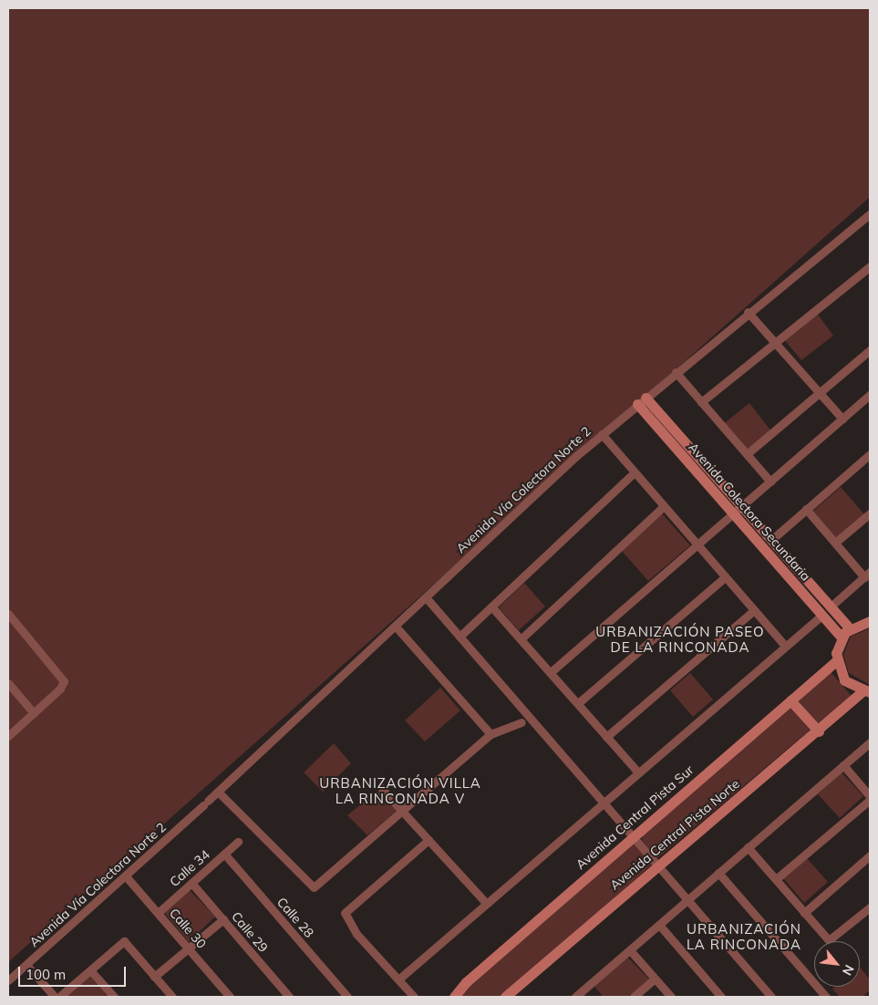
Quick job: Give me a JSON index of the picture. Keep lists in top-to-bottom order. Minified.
{"streets":{"street":["Avenida Vía Colectora Norte 2","Avenida Colectora Secundaria","Avenida Central Pista Sur","Avenida Central Pista Norte","Calle 34","Calle 28","Calle 30","Calle 29"]},"crossings":[["Avenida Vía Colectora Norte 2","Avenida Colectora Secundaria"],["Avenida Vía Colectora Norte 2","Calle 30"],["Calle 34","Calle 28"],["Calle 34","Calle 30"],["Calle 34","Calle 29"]],"districts":["URBANIZACIÓN PASEO DE LA RINCONADA","URBANIZACIÓN VILLA LA RINCONADA V","URBANIZACIÓN LA RINCONADA"],"scale_bar":"100 m","north":"bottom right"}
